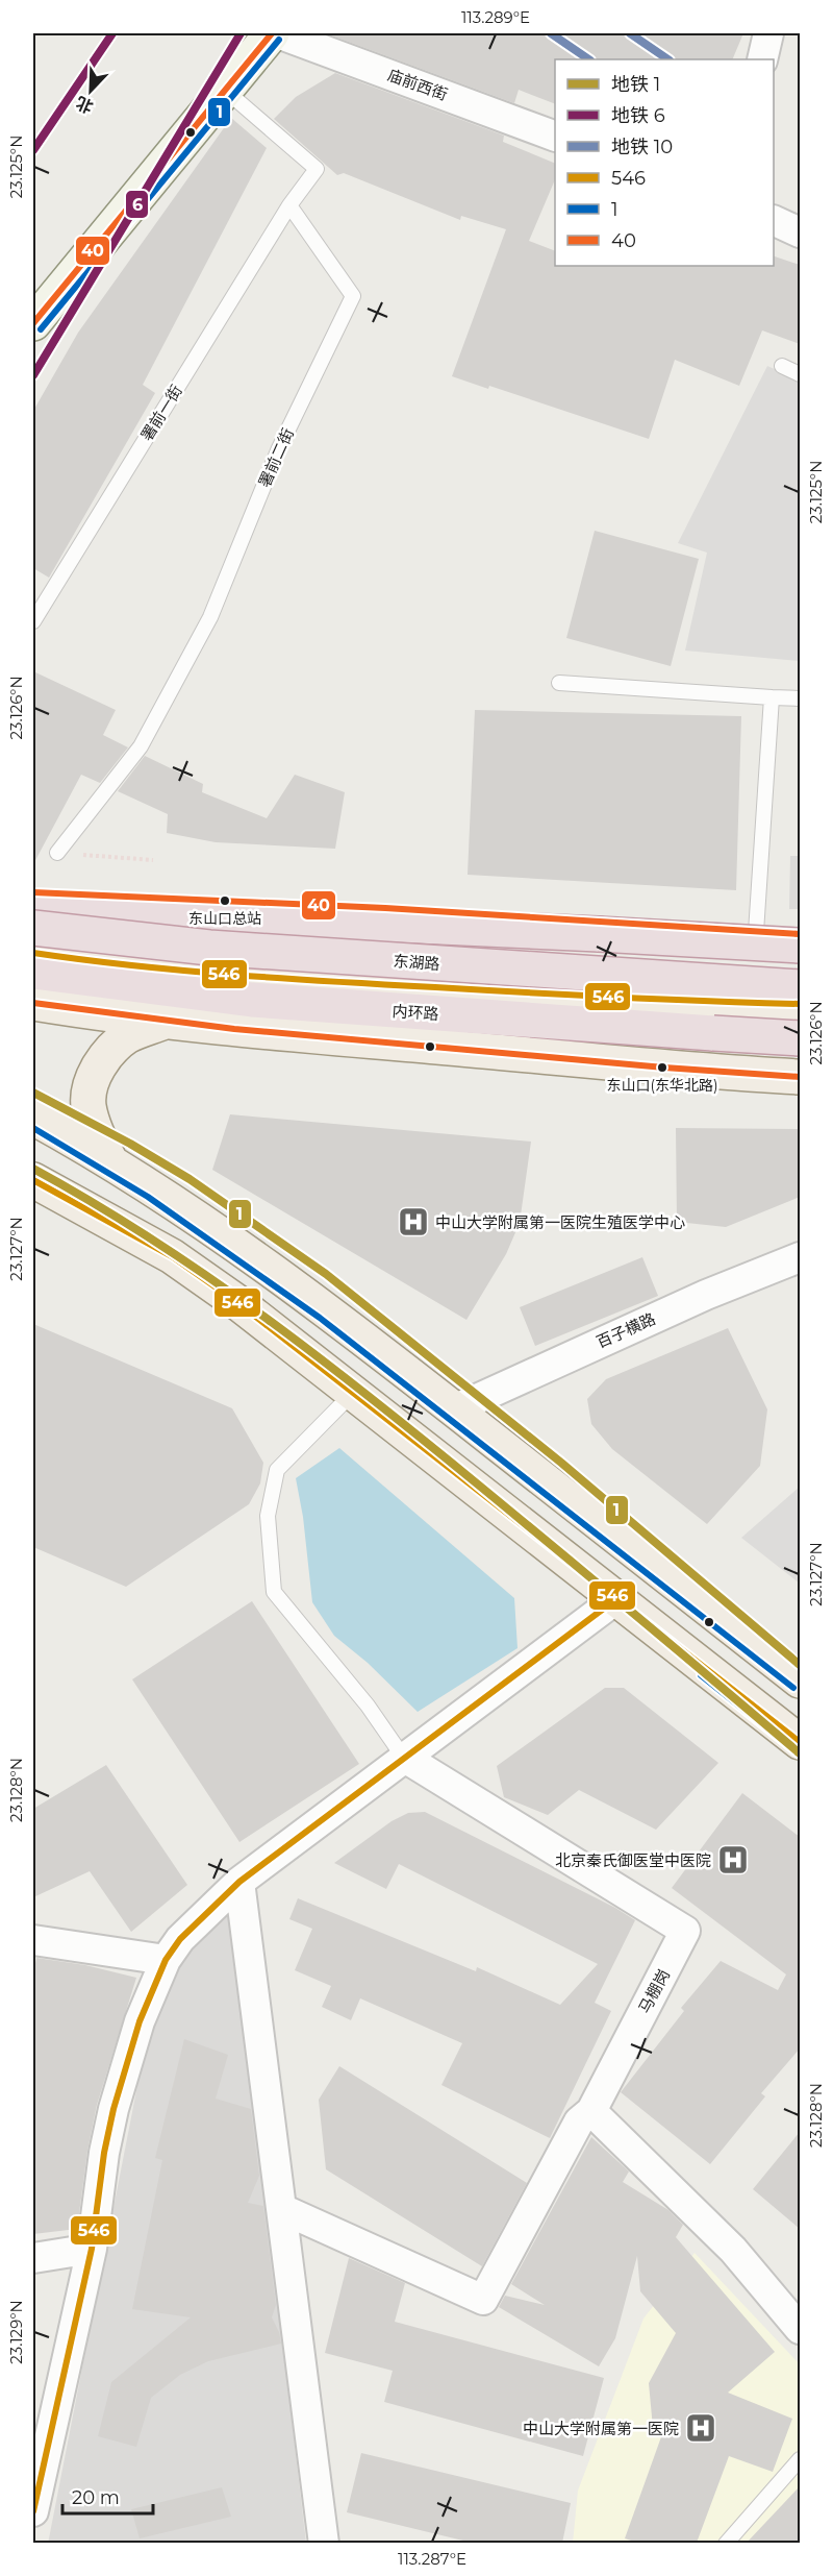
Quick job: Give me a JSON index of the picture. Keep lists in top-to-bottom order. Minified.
{"streets":{"highway":["东湖路","内环路"],"street":["庙前西街","百子横路","马棚岗"],"lane":["署前一街","署前二街"]},"crossings":[["署前一街","署前二街"]],"places":{"other":["东山口总站","东山口(东华北路)"],"hospital":["中山大学附属第一医院生殖医学中心","北京秦氏御医堂中医院","中山大学附属第一医院"]},"lines":["metro line 6","metro line 10","transit line 40","transit line 1","transit line 546","metro line 1"],"legend":["地铁 1","地铁 6","地铁 10","546","1","40"],"scale_bar":"20 m","north":"bottom left","coordinates":["113.289°E","23.125°N","23.126°N","23.127°N","23.128°N","23.129°N","113.287°E"]}
